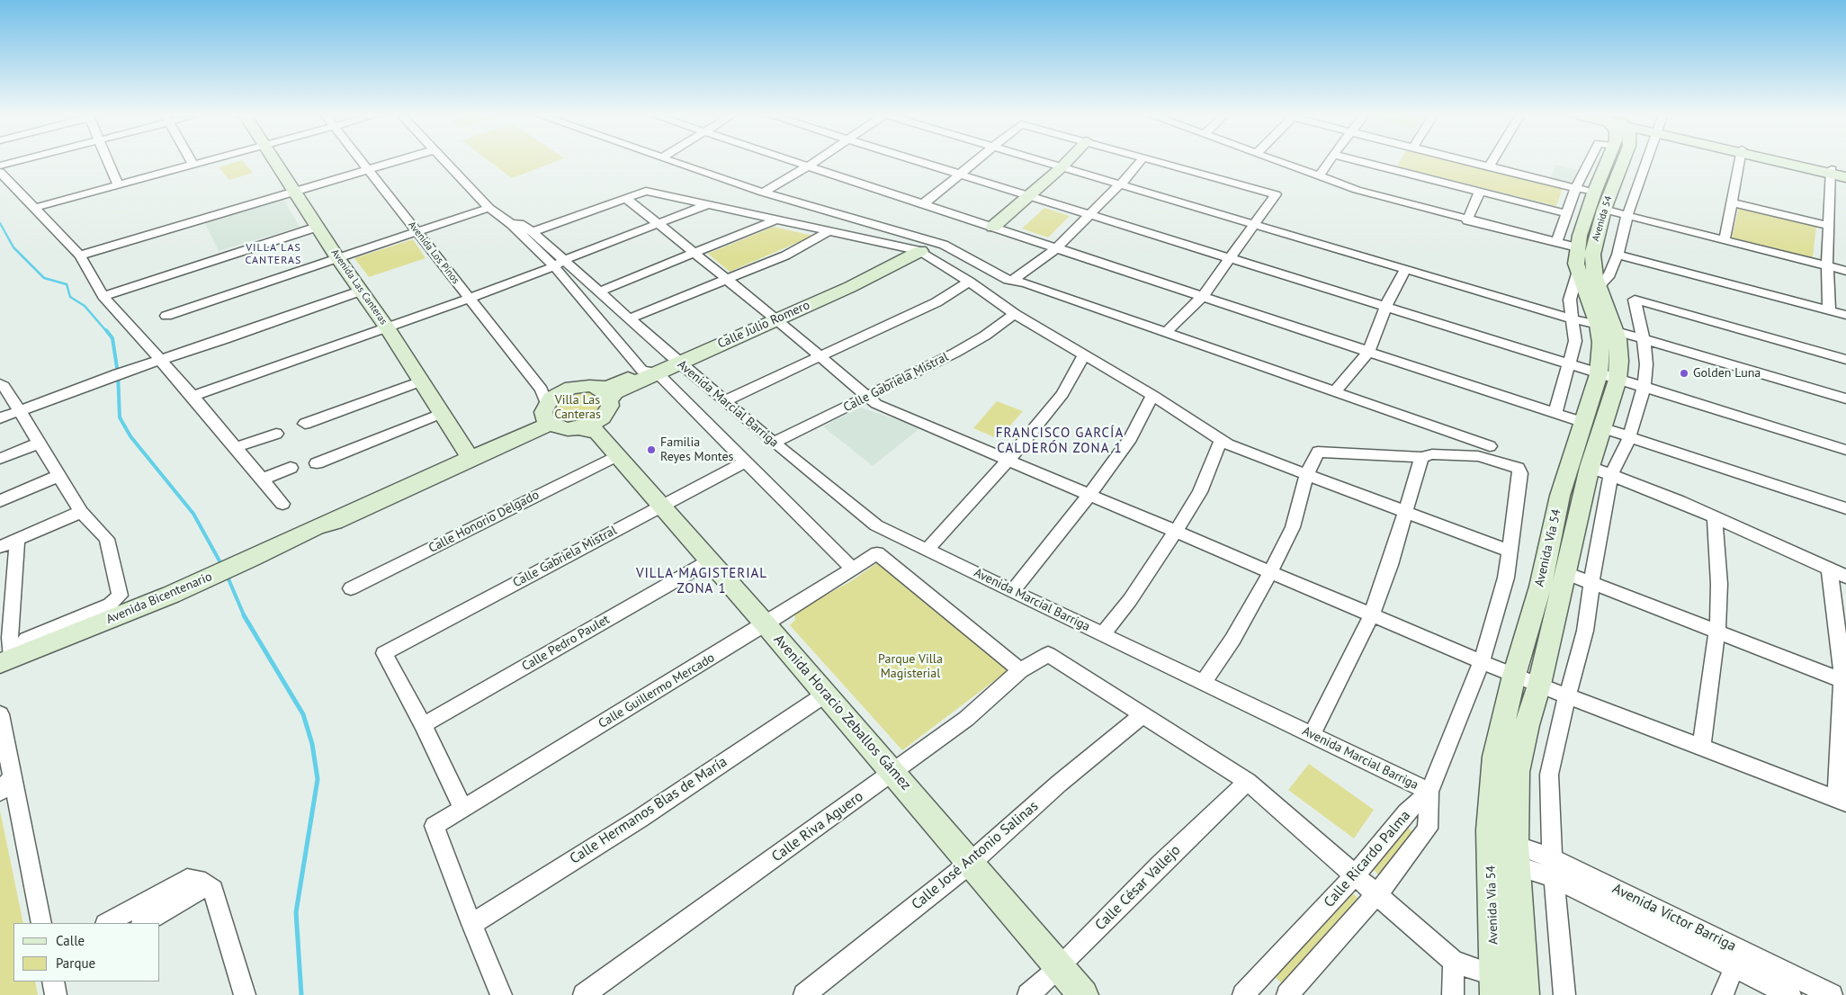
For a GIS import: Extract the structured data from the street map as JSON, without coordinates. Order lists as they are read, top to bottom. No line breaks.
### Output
{"streets":{"main road":["Avenida 54","Avenida Las Canteras","Calle Julio Romero","Avenida Vía 54","Avenida Bicentenario","Avenida Horacio Zeballos Gámez"],"street":["Avenida Los Pinos","Calle Gabriela Mistral","Avenida Marcial Barriga","Calle Honorio Delgado","Calle Pedro Paulet","Calle Guillermo Mercado","Calle Hermanos Blas de María","Calle Riva Aguero","Calle José Antonio Salinas","Calle Ricardo Palma","Calle César Vallejo","Avenida Víctor Barriga"]},"crossings":[["Avenida 54","Avenida Vía 54"],["Avenida Los Pinos","Calle Julio Romero"],["Avenida Los Pinos","Avenida Bicentenario"],["Avenida Las Canteras","Avenida Bicentenario"],["Calle Julio Romero","Avenida Marcial Barriga"],["Calle Julio Romero","Avenida Bicentenario"],["Calle Julio Romero","Avenida Horacio Zeballos Gámez"],["Calle Gabriela Mistral","Avenida Marcial Barriga"],["Calle Gabriela Mistral","Calle Pedro Paulet"],["Calle Gabriela Mistral","Avenida Horacio Zeballos Gámez"],["Avenida Marcial Barriga","Calle Ricardo Palma"],["Calle Honorio Delgado","Avenida Horacio Zeballos Gámez"],["Calle Pedro Paulet","Avenida Horacio Zeballos Gámez"],["Calle Guillermo Mercado","Avenida Horacio Zeballos Gámez"],["Calle Guillermo Mercado","Calle Hermanos Blas de María"],["Calle Guillermo Mercado","Calle Riva Aguero"],["Avenida Horacio Zeballos Gámez","Calle Hermanos Blas de María"],["Avenida Horacio Zeballos Gámez","Calle Riva Aguero"],["Avenida Horacio Zeballos Gámez","Calle José Antonio Salinas"],["Avenida Horacio Zeballos Gámez","Calle César Vallejo"],["Calle Riva Aguero","Calle José Antonio Salinas"]],"districts":["VILLA LAS CANTERAS","FRANCISCO GARCÍA CALDERÓN ZONA 1","VILLA MAGISTERIAL ZONA 1"],"parks":["Villa Las Canteras","Parque Villa Magisterial"],"places":["Golden Luna","Familia Reyes Montes"],"legend":["Calle","Parque"]}
